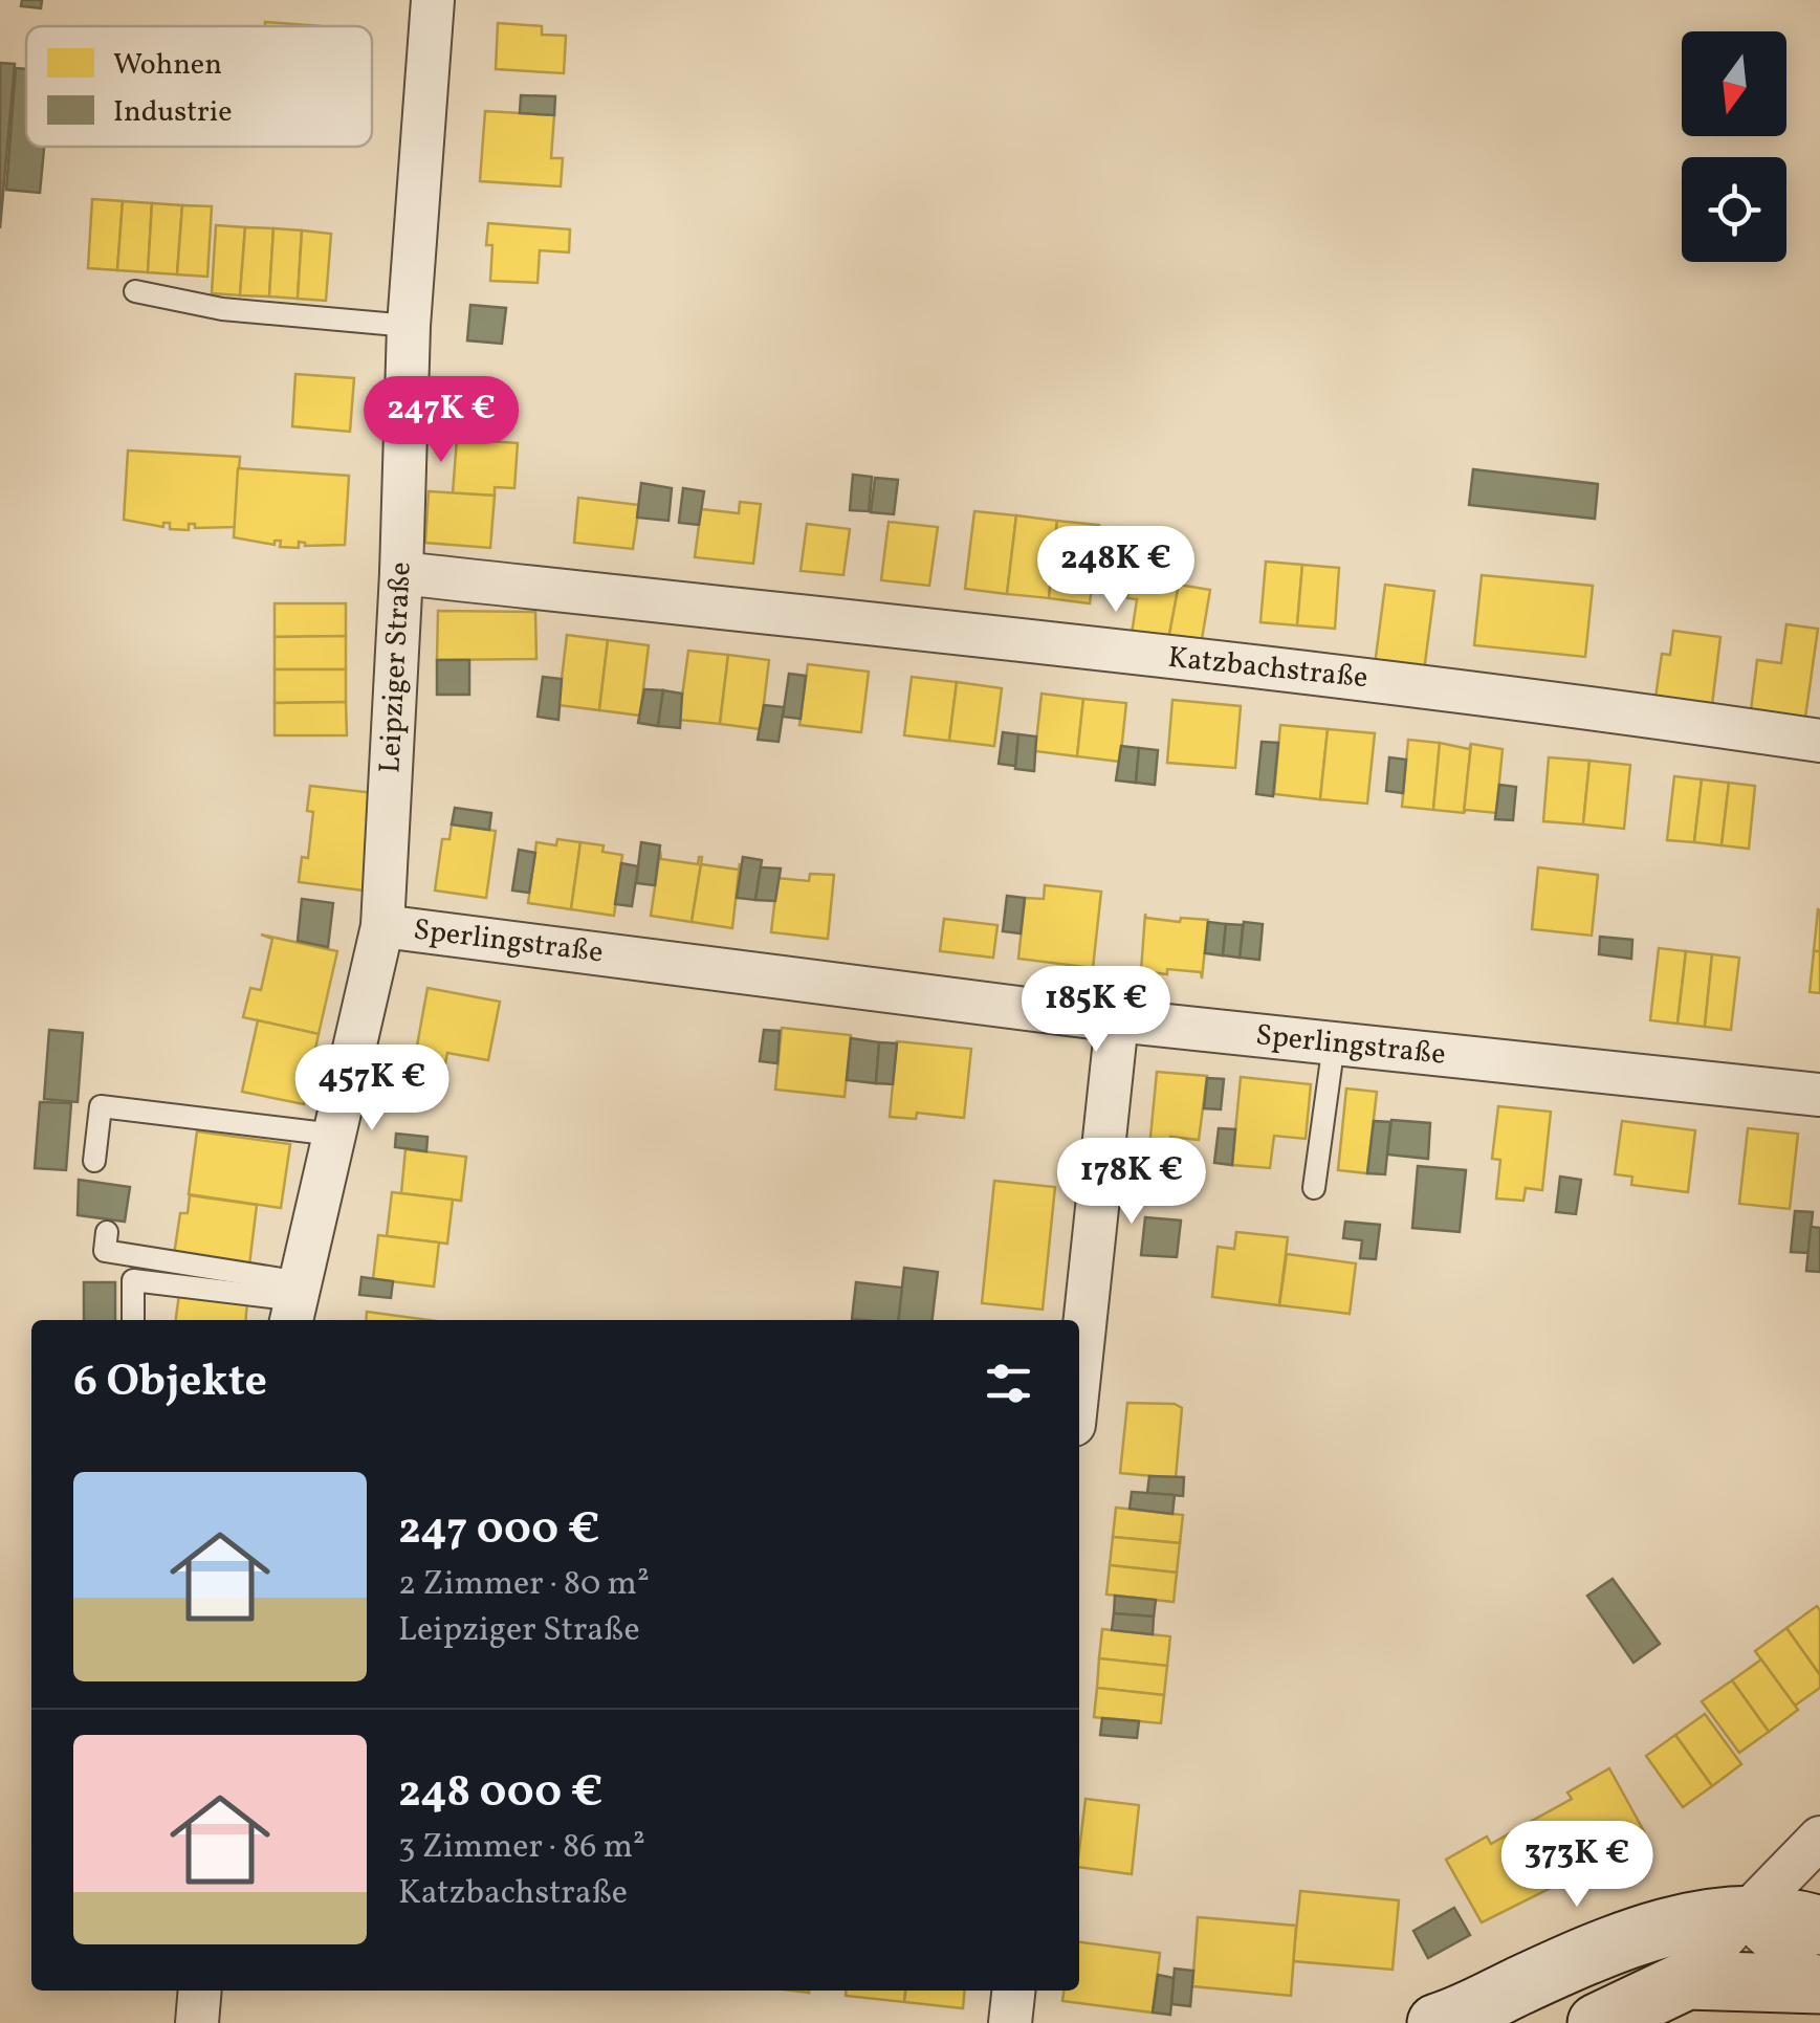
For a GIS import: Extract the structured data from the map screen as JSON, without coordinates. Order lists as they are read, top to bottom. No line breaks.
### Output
{"streets":{"street":["Leipziger Straße","Katzbachstraße","Sperlingstraße"]},"crossings":[["Leipziger Straße","Katzbachstraße"],["Leipziger Straße","Sperlingstraße"]],"legend":["Wohnen","Industrie"],"north":"bottom","page":{"price":["247K €","248K €","185K €","457K €","178K €","373K €"],"heading":"6 Objekte","list":[{"name":"247 000 €","note":"2 Zimmer · 80 m² · Leipziger Straße"},{"name":"248 000 €","note":"3 Zimmer · 86 m² · Katzbachstraße"}]}}
